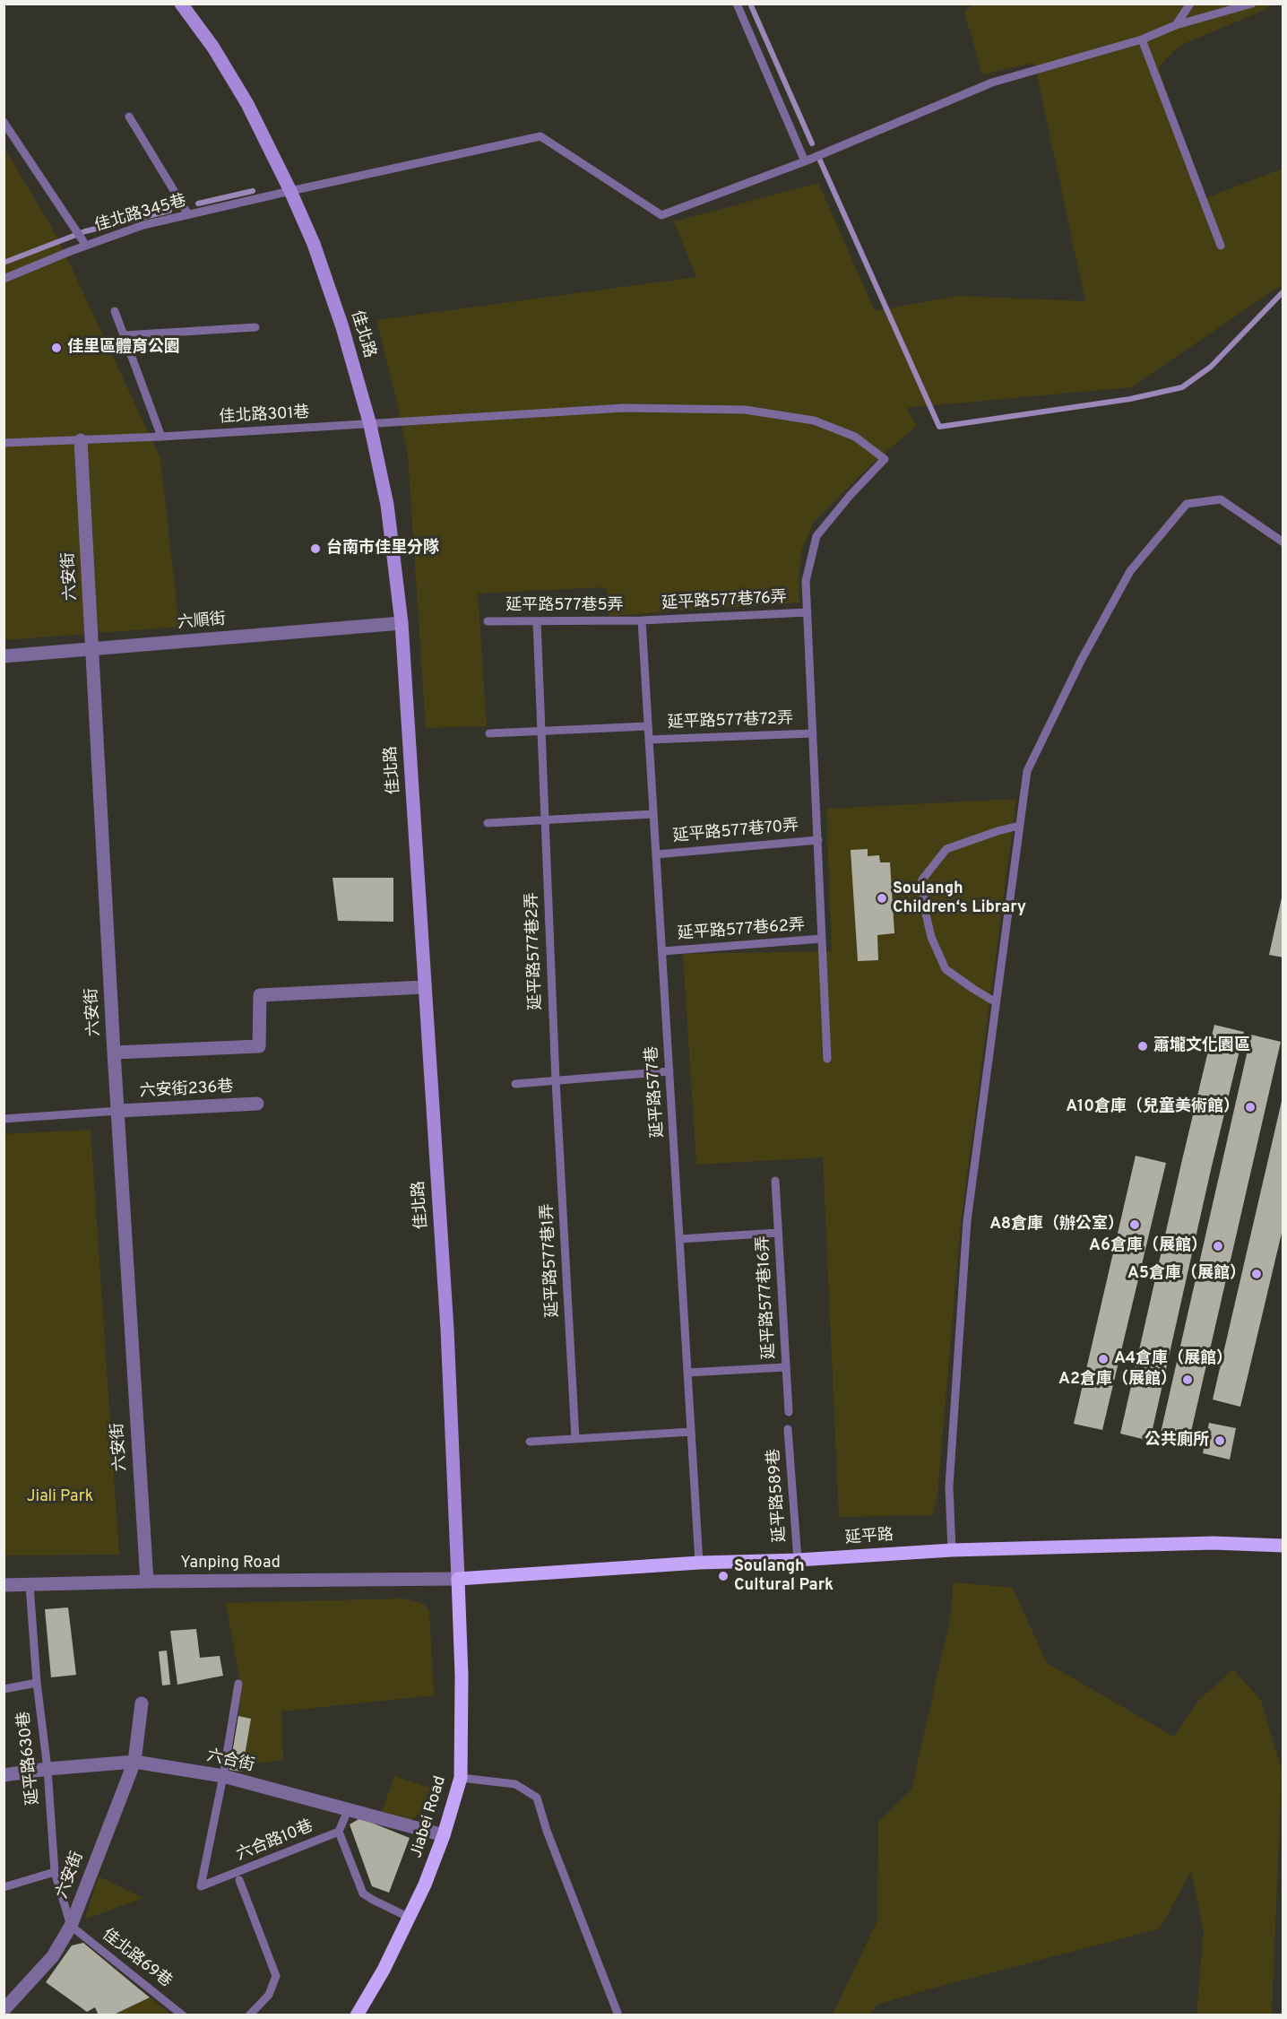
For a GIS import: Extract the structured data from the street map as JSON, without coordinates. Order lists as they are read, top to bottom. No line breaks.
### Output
{"streets":{"main road":["延平路","Jiabei Road"],"street":["佳北路","六安街","六順街","六安街236巷","Yanping Road","六合街"],"lane":["佳北路345巷","佳北路301巷","延平路577巷76弄","延平路577巷5弄","延平路577巷72弄","延平路577巷70弄","延平路577巷62弄","延平路577巷2弄","延平路577巷","延平路577巷1弄","延平路577巷16弄","延平路589巷","延平路630巷","六合路10巷","佳北路69巷"]},"crossings":[["佳北路345巷","佳北路"],["佳北路","佳北路301巷"],["佳北路","六順街"],["佳北路","延平路"],["佳北路","Yanping Road"],["佳北路","Jiabei Road"],["佳北路301巷","六安街"],["佳北路301巷","延平路577巷76弄"],["六安街","六順街"],["六安街","六安街236巷"],["六安街","Yanping Road"],["六安街","延平路630巷"],["六安街","六合街"],["六安街","佳北路69巷"],["延平路577巷76弄","延平路577巷5弄"],["延平路577巷76弄","延平路577巷"],["延平路577巷5弄","延平路577巷2弄"],["延平路577巷5弄","延平路577巷"],["延平路577巷72弄","延平路577巷"],["延平路577巷70弄","延平路577巷"],["延平路577巷62弄","延平路577巷"],["延平路577巷2弄","延平路577巷1弄"],["延平路577巷","延平路"],["延平路589巷","延平路"],["延平路","Yanping Road"],["延平路","Jiabei Road"],["Yanping Road","延平路630巷"],["Yanping Road","Jiabei Road"],["延平路630巷","六合街"],["延平路630巷","佳北路69巷"],["六合街","Jiabei Road"],["六合街","六合路10巷"]],"parks":["Jiali Park"],"places":["佳里區體育公園","台南市佳里分隊","Soulangh Children‘s Library","蕭壠文化園區","A10倉庫（兒童美術館）","A8倉庫（辦公室）","A6倉庫（展館）","A5倉庫（展館）","A4倉庫（展館）","A2倉庫（展館）","公共廁所","Soulangh Cultural Park"]}
